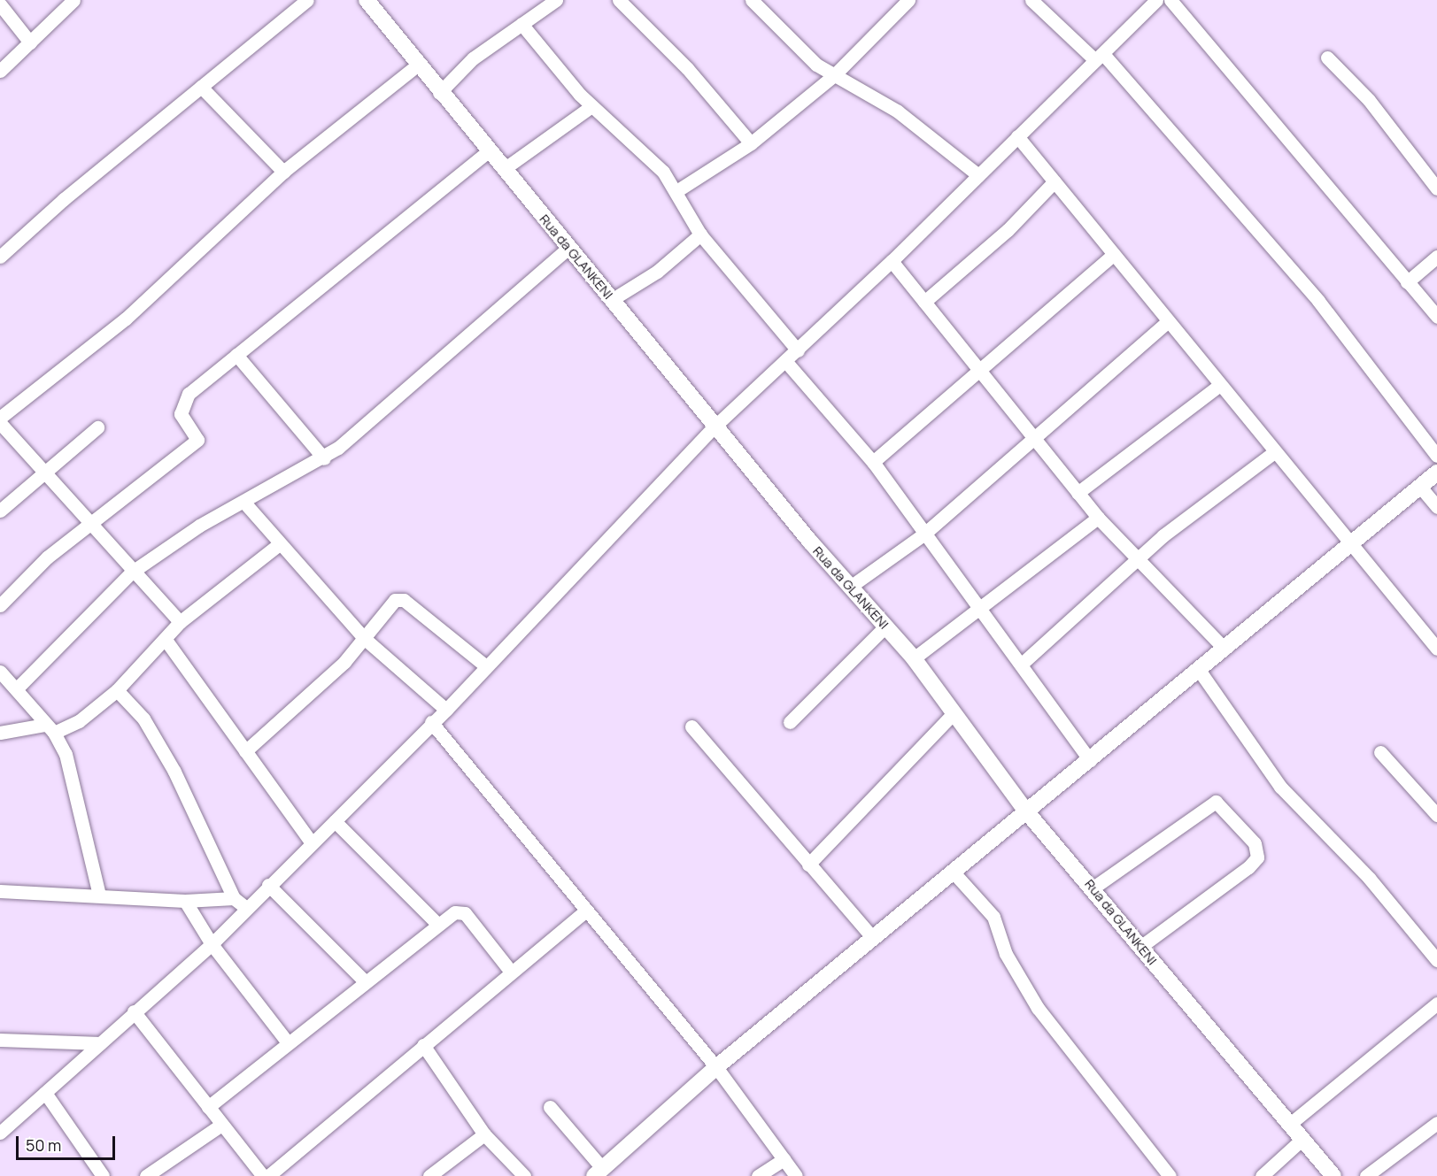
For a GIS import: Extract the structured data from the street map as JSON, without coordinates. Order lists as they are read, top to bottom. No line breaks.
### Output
{"streets":{"street":["Rua da GLANKENI"]},"scale_bar":"50 m"}
